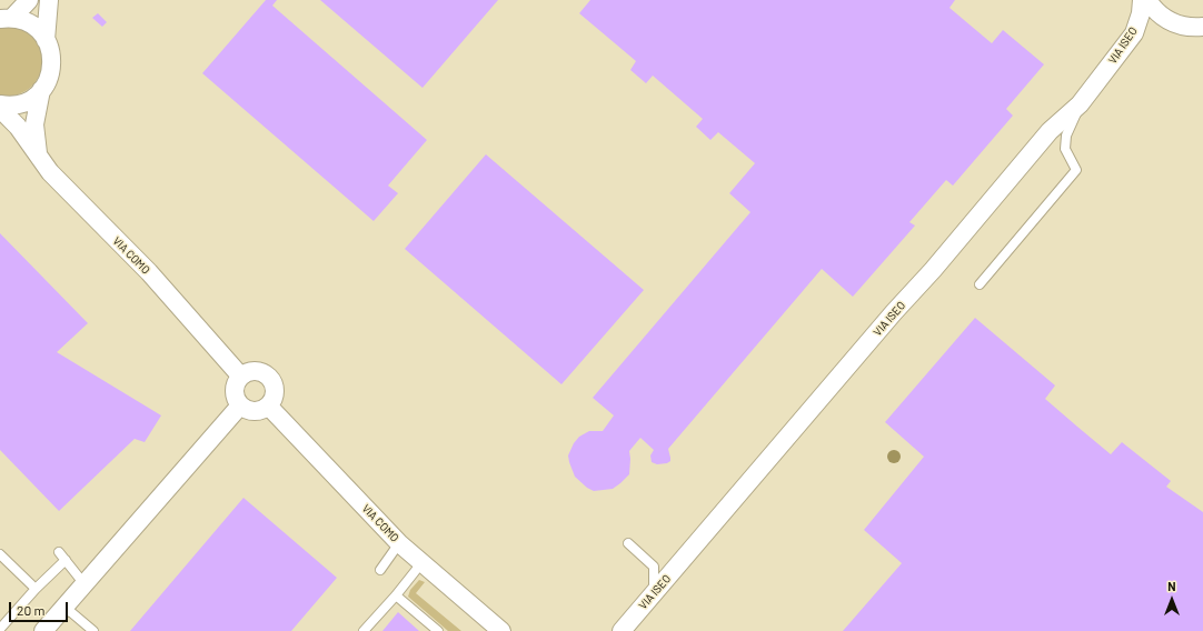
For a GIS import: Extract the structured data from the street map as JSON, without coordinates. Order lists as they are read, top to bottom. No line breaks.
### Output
{"streets":{"street":["VIA ISEO","VIA COMO"]},"scale_bar":"20 m","north":"top"}
